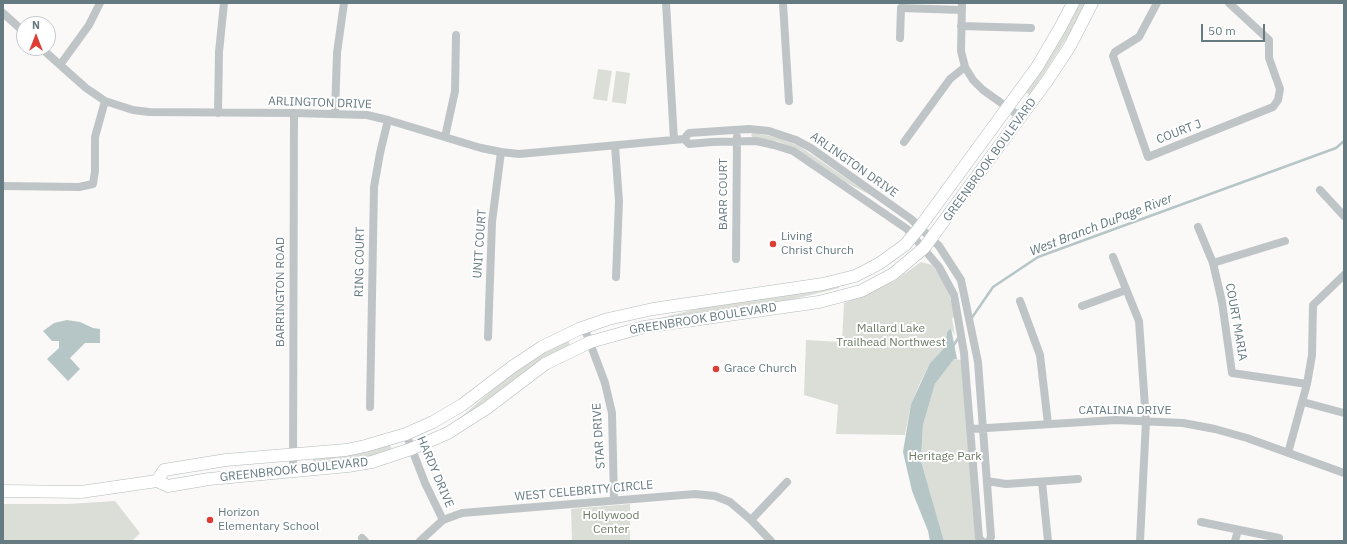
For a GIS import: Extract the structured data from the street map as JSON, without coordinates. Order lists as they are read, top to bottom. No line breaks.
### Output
{"streets":{"main road":["GREENBROOK BOULEVARD"],"street":["ARLINGTON DRIVE","COURT J","BARR COURT","UNIT COURT","RING COURT","BARRINGTON ROAD","COURT MARIA","CATALINA DRIVE","STAR DRIVE","HARDY DRIVE","WEST CELEBRITY CIRCLE"]},"crossings":[["ARLINGTON DRIVE","GREENBROOK BOULEVARD"],["ARLINGTON DRIVE","BARR COURT"],["ARLINGTON DRIVE","UNIT COURT"],["ARLINGTON DRIVE","RING COURT"],["ARLINGTON DRIVE","BARRINGTON ROAD"],["GREENBROOK BOULEVARD","BARRINGTON ROAD"],["GREENBROOK BOULEVARD","STAR DRIVE"],["GREENBROOK BOULEVARD","HARDY DRIVE"],["STAR DRIVE","WEST CELEBRITY CIRCLE"],["HARDY DRIVE","WEST CELEBRITY CIRCLE"]],"water":["West Branch DuPage River"],"parks":["Mallard Lake Trailhead Northwest","Heritage Park","Hollywood Center"],"places":["Living Christ Church","Grace Church","Horizon Elementary School"],"scale_bar":"50 m","north":"top"}
